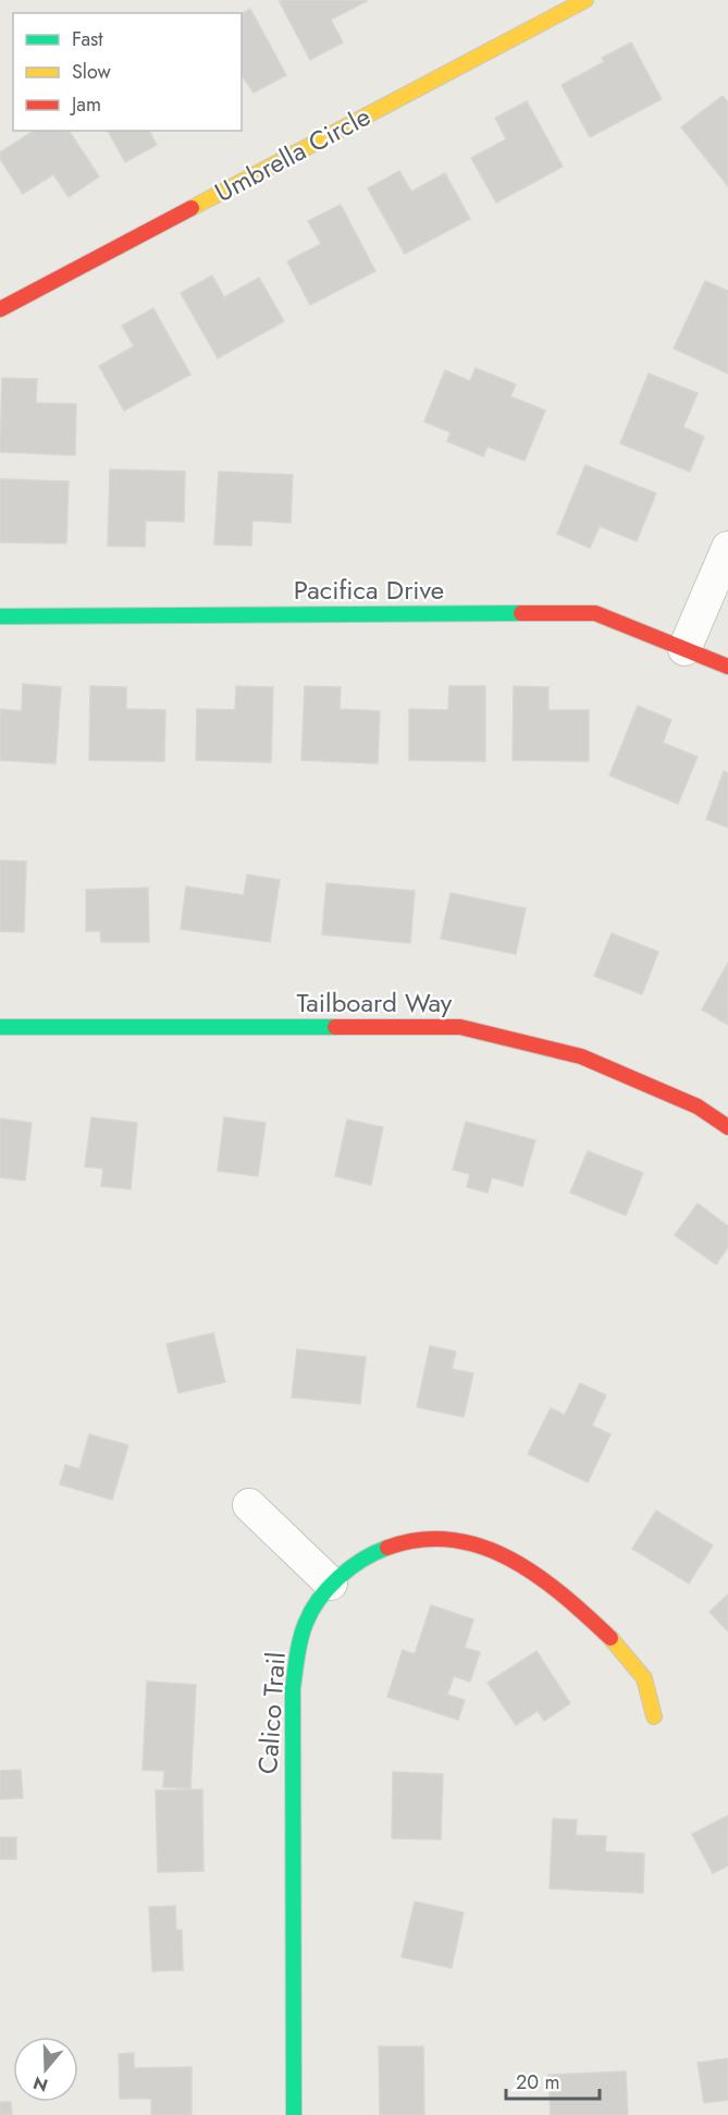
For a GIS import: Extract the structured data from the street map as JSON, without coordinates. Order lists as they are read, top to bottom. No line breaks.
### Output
{"streets":{"street":["Umbrella Circle","Pacifica Drive","Tailboard Way","Calico Trail"]},"legend":["Fast","Slow","Jam"],"scale_bar":"20 m","north":"bottom"}
